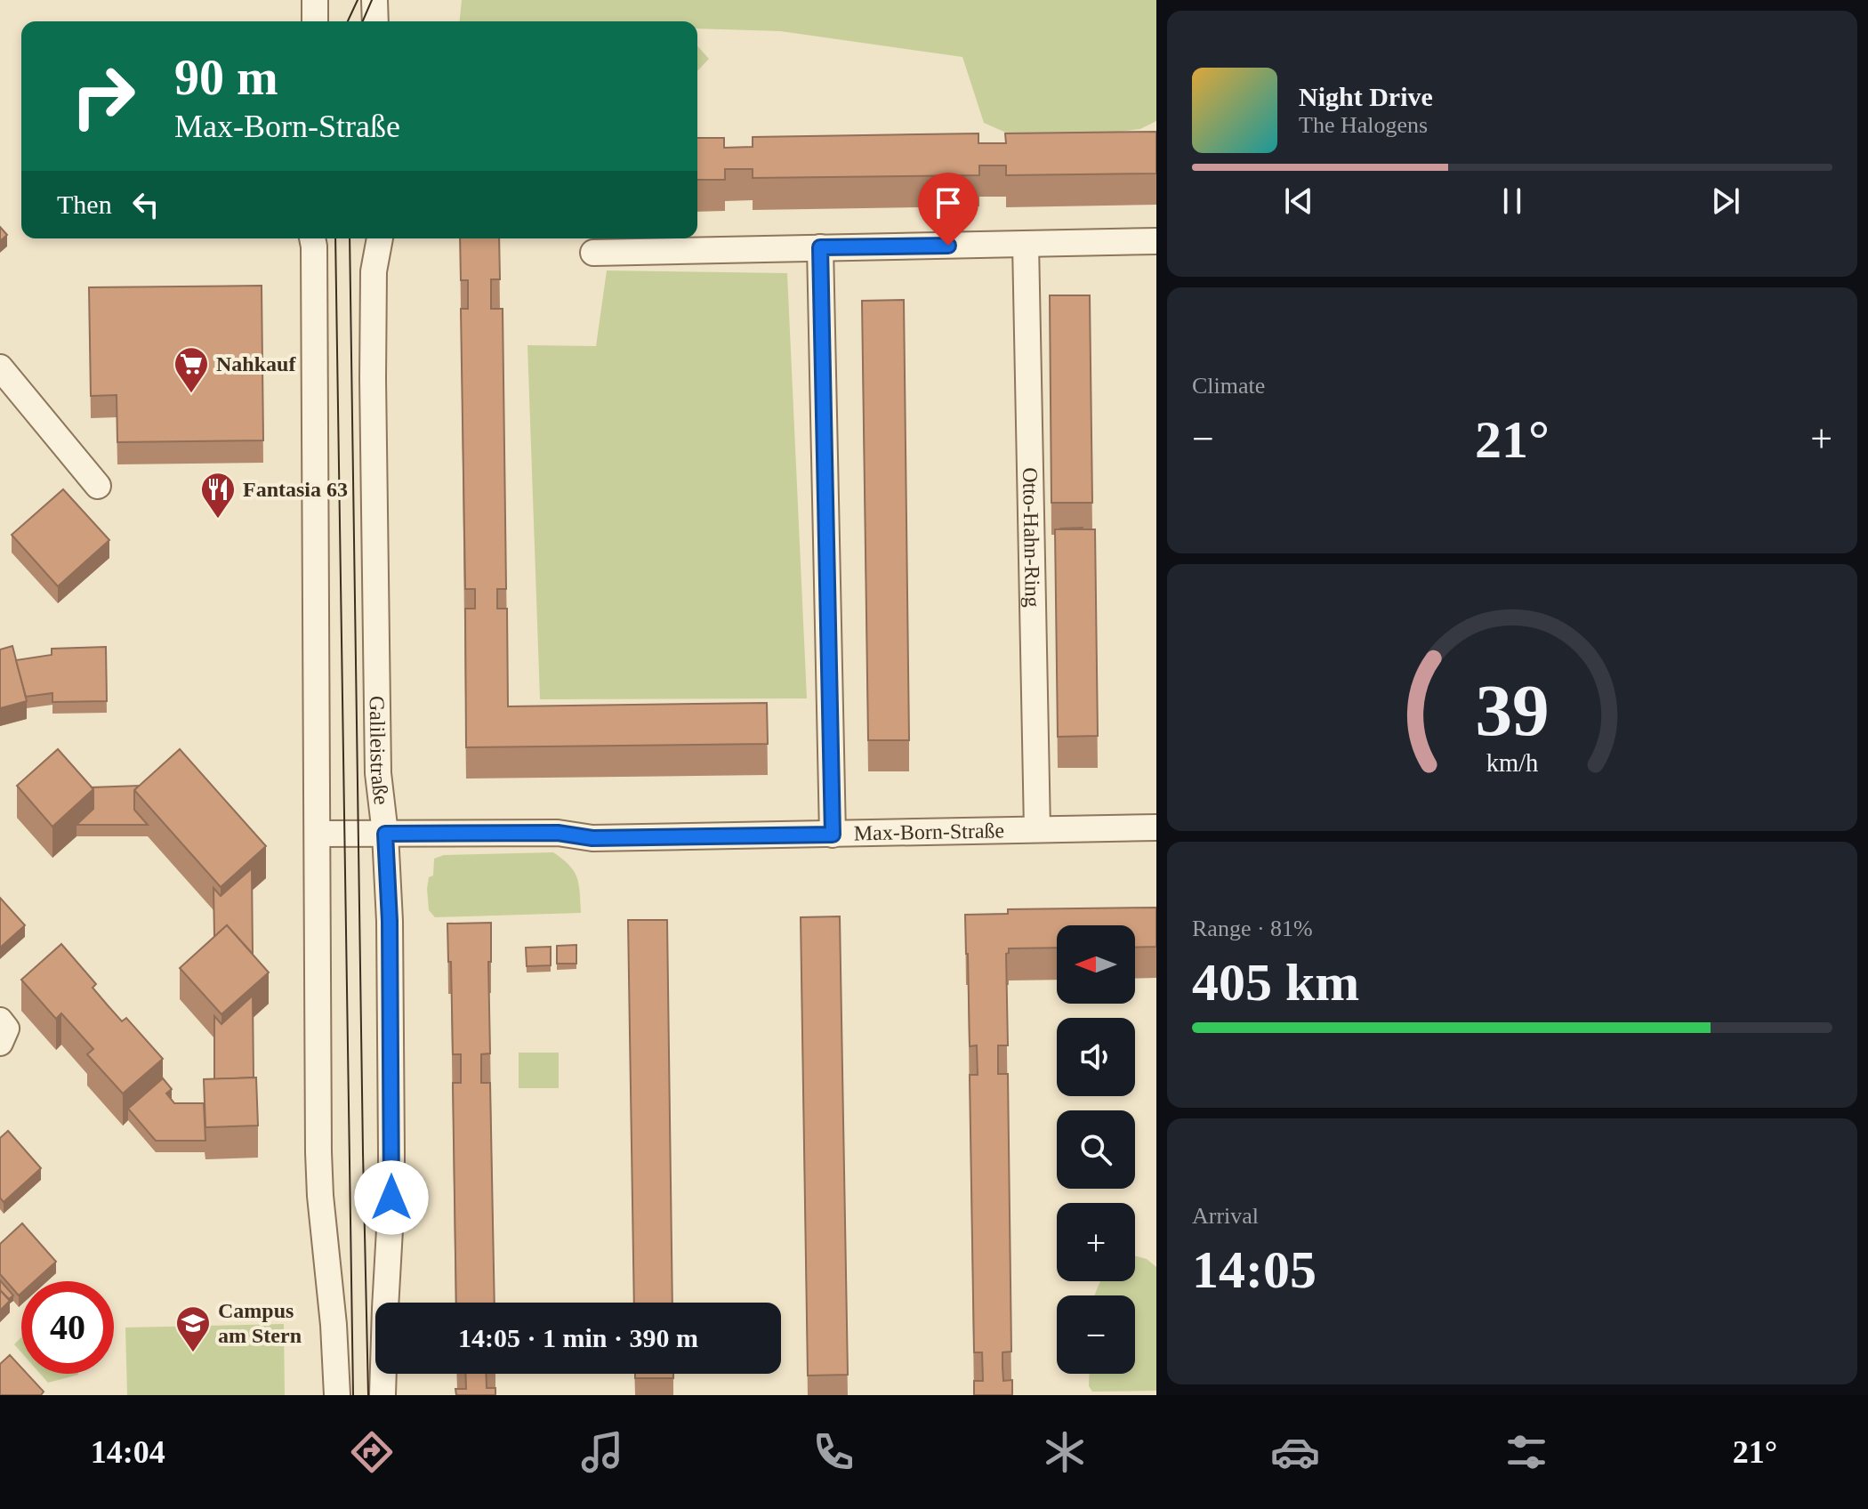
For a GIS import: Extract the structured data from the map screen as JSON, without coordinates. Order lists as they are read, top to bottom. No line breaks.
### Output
{"streets":{"street":["Otto-Hahn-Ring","Galileistraße","Max-Born-Straße"]},"crossings":[["Otto-Hahn-Ring","Max-Born-Straße"],["Galileistraße","Max-Born-Straße"]],"places":{"supermarket":["Nahkauf"],"restaurant":["Fantasia 63"],"school or university":["Campus am Stern"]},"north":"left","page":{"turn":["90 m","Max-Born-Straße"],"song":["Night Drive","The Halogens"],"then":"Then","tile":["Climate",["Range · 81%","405 km"],["Arrival","14:05"]],"heat":["−","21°","+"],"map_buttons":["+","−"],"limit":"40","trip":"14:05 · 1 min · 390 m","tabs":["14:04","21°"],"gauge":["39","km/h"]}}
